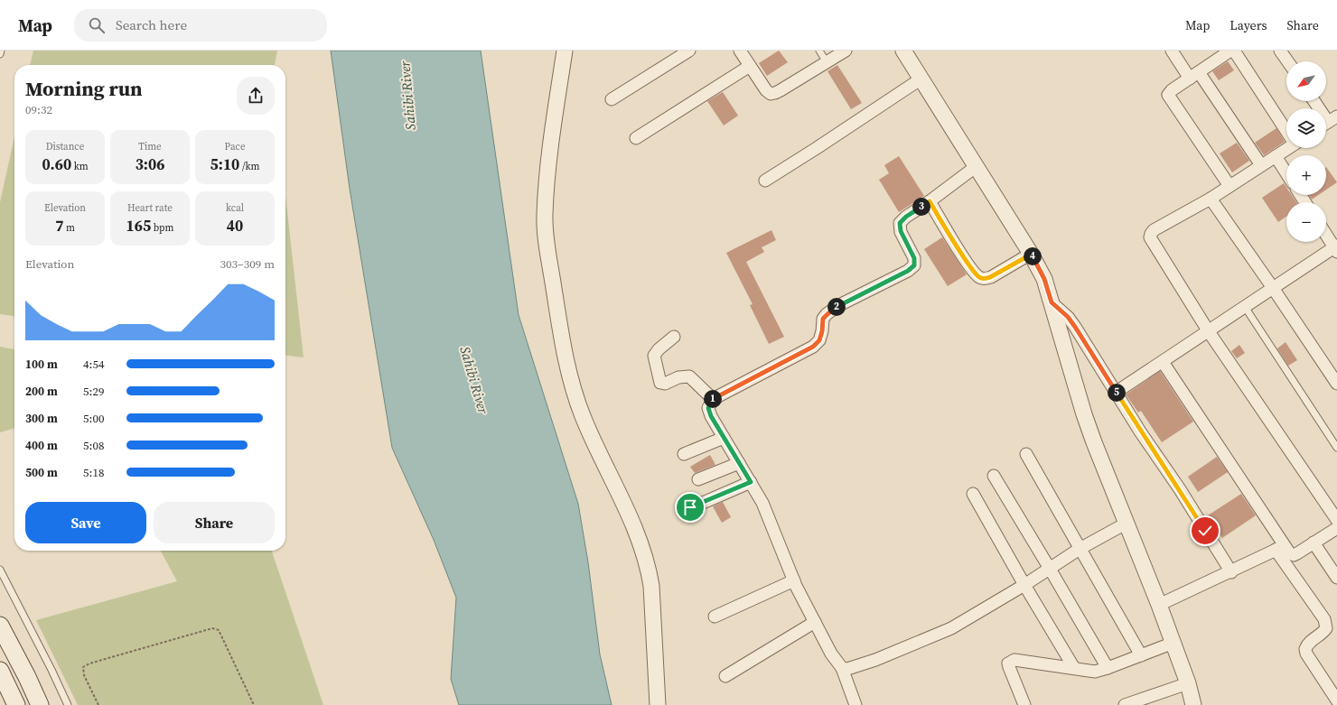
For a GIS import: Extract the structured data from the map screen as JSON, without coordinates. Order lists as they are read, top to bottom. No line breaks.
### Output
{"water":["Sahibi River"],"north":"bottom left","page":{"header":"Map","search":"Search here","nav":["Map","Layers","Share"],"map_buttons":["+","−"],"heading":["Morning run","09:32"],"stats":[["Distance","0.60 km"],["Time","3:06"],["Pace","5:10 /km"],["Elevation","7 m"],["Heart rate","165 bpm"],["kcal","40"]],"pins":["3","4","2","5","1"],"chart":["Elevation","303–309 m"],"list":[{"name":"100 m","note":"4:54"},{"name":"200 m","note":"5:29"},{"name":"300 m","note":"5:00"},{"name":"400 m","note":"5:08"},{"name":"500 m","note":"5:18"}],"buttons":["Save","Share"]}}
